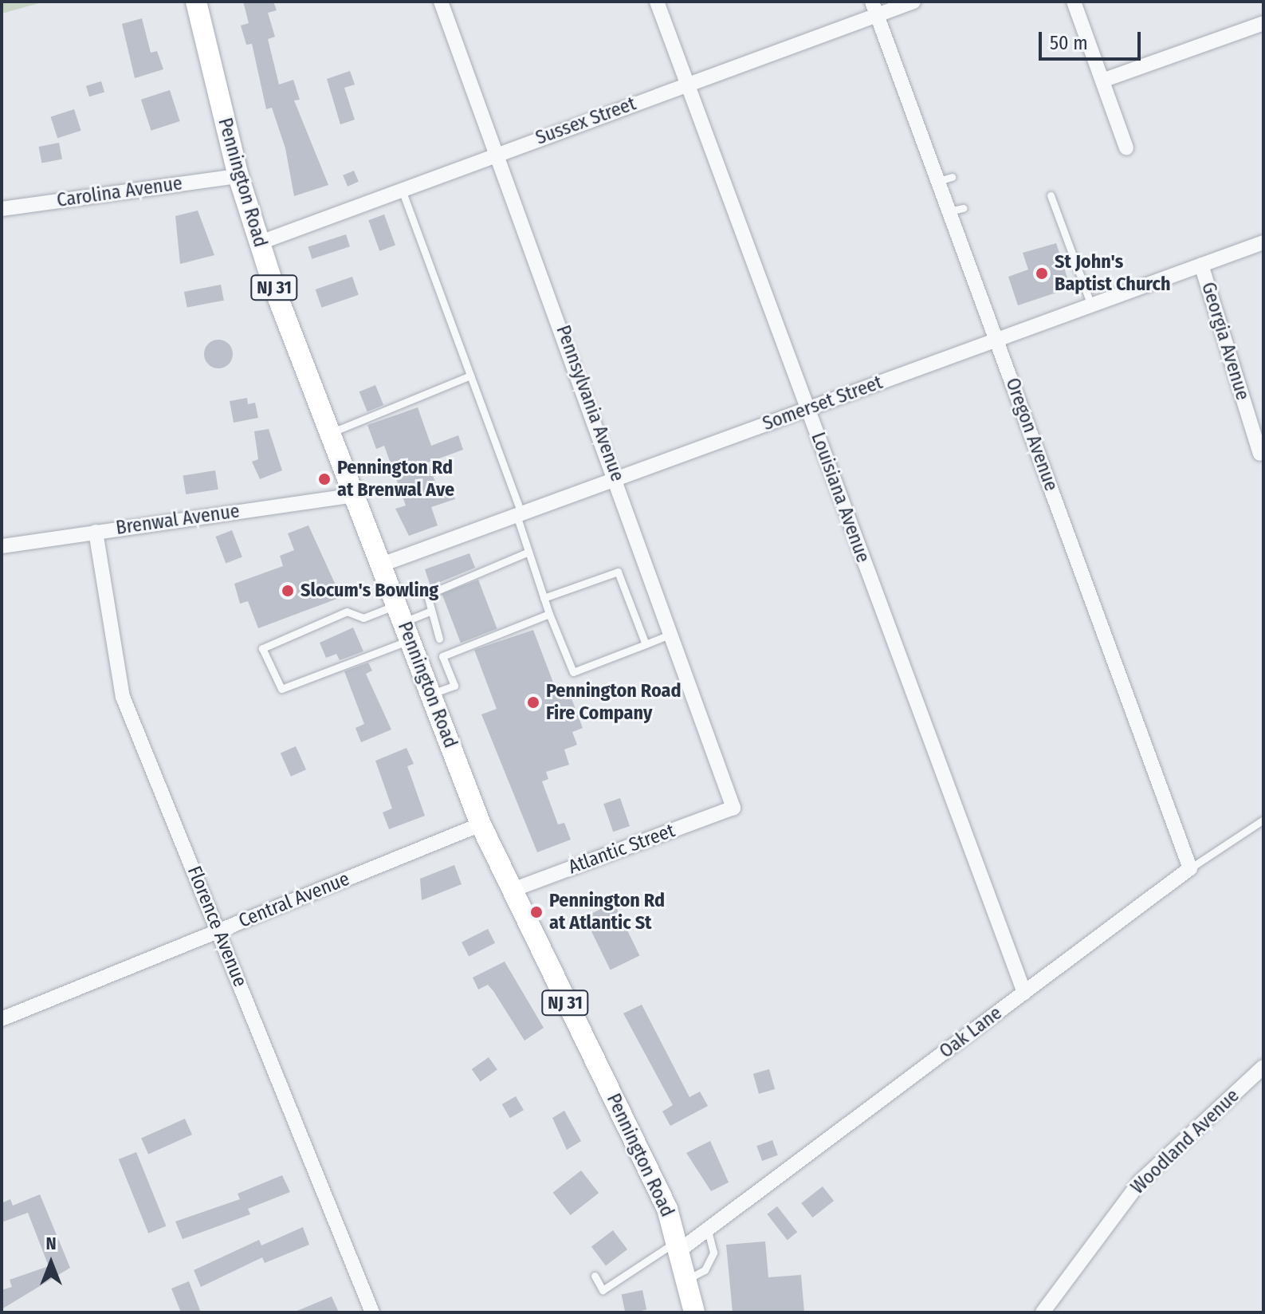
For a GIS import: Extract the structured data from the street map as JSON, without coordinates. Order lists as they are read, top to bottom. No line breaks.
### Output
{"streets":{"main road":["Pennington Road","NJ 31"],"street":["Sussex Street","Carolina Avenue","Georgia Avenue","Pennsylvania Avenue","Somerset Street","Oregon Avenue","Louisiana Avenue","Brenwal Avenue","Atlantic Street","Central Avenue","Florence Avenue","Oak Lane","Woodland Avenue"]},"crossings":[["Sussex Street","Pennington Road"],["Sussex Street","Pennsylvania Avenue"],["Sussex Street","Oregon Avenue"],["Sussex Street","Louisiana Avenue"],["Pennington Road","Carolina Avenue"],["Pennington Road","Somerset Street"],["Pennington Road","Brenwal Avenue"],["Pennington Road","Atlantic Street"],["Pennington Road","Central Avenue"],["Pennington Road","Oak Lane"],["Georgia Avenue","Somerset Street"],["Pennsylvania Avenue","Somerset Street"],["Pennsylvania Avenue","Atlantic Street"],["Somerset Street","Oregon Avenue"],["Somerset Street","Louisiana Avenue"],["Oregon Avenue","Oak Lane"],["Louisiana Avenue","Oak Lane"],["Brenwal Avenue","Florence Avenue"],["Central Avenue","Florence Avenue"]],"places":["St John's Baptist Church","Pennington Rd at Brenwal Ave","Slocum's Bowling","Pennington Road Fire Company","Pennington Rd at Atlantic St"],"scale_bar":"50 m","north":"top"}
